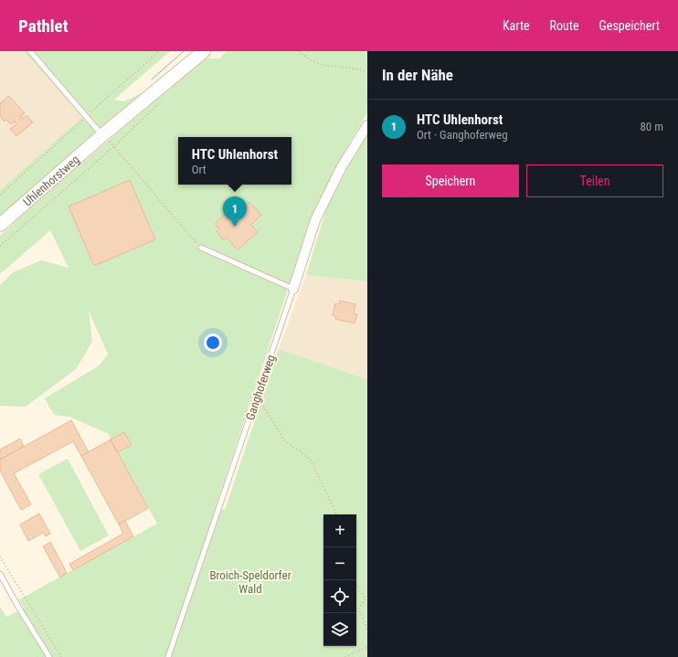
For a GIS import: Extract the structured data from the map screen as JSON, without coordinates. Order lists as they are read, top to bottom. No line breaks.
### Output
{"streets":{"main road":["Uhlenhorstweg"],"street":["Ganghoferweg"]},"parks":["Broich-Speldorfer Wald"],"page":{"header":"Pathlet","nav":["Karte","Route","Gespeichert"],"heading":"In der Nähe","list":[{"mark":"1","name":"HTC Uhlenhorst","note":"Ort · Ganghoferweg","value":"80 m"}],"popup":["HTC Uhlenhorst","Ort"],"buttons":["Speichern","Teilen"],"pins":"1","map_buttons":["+","−"]}}
